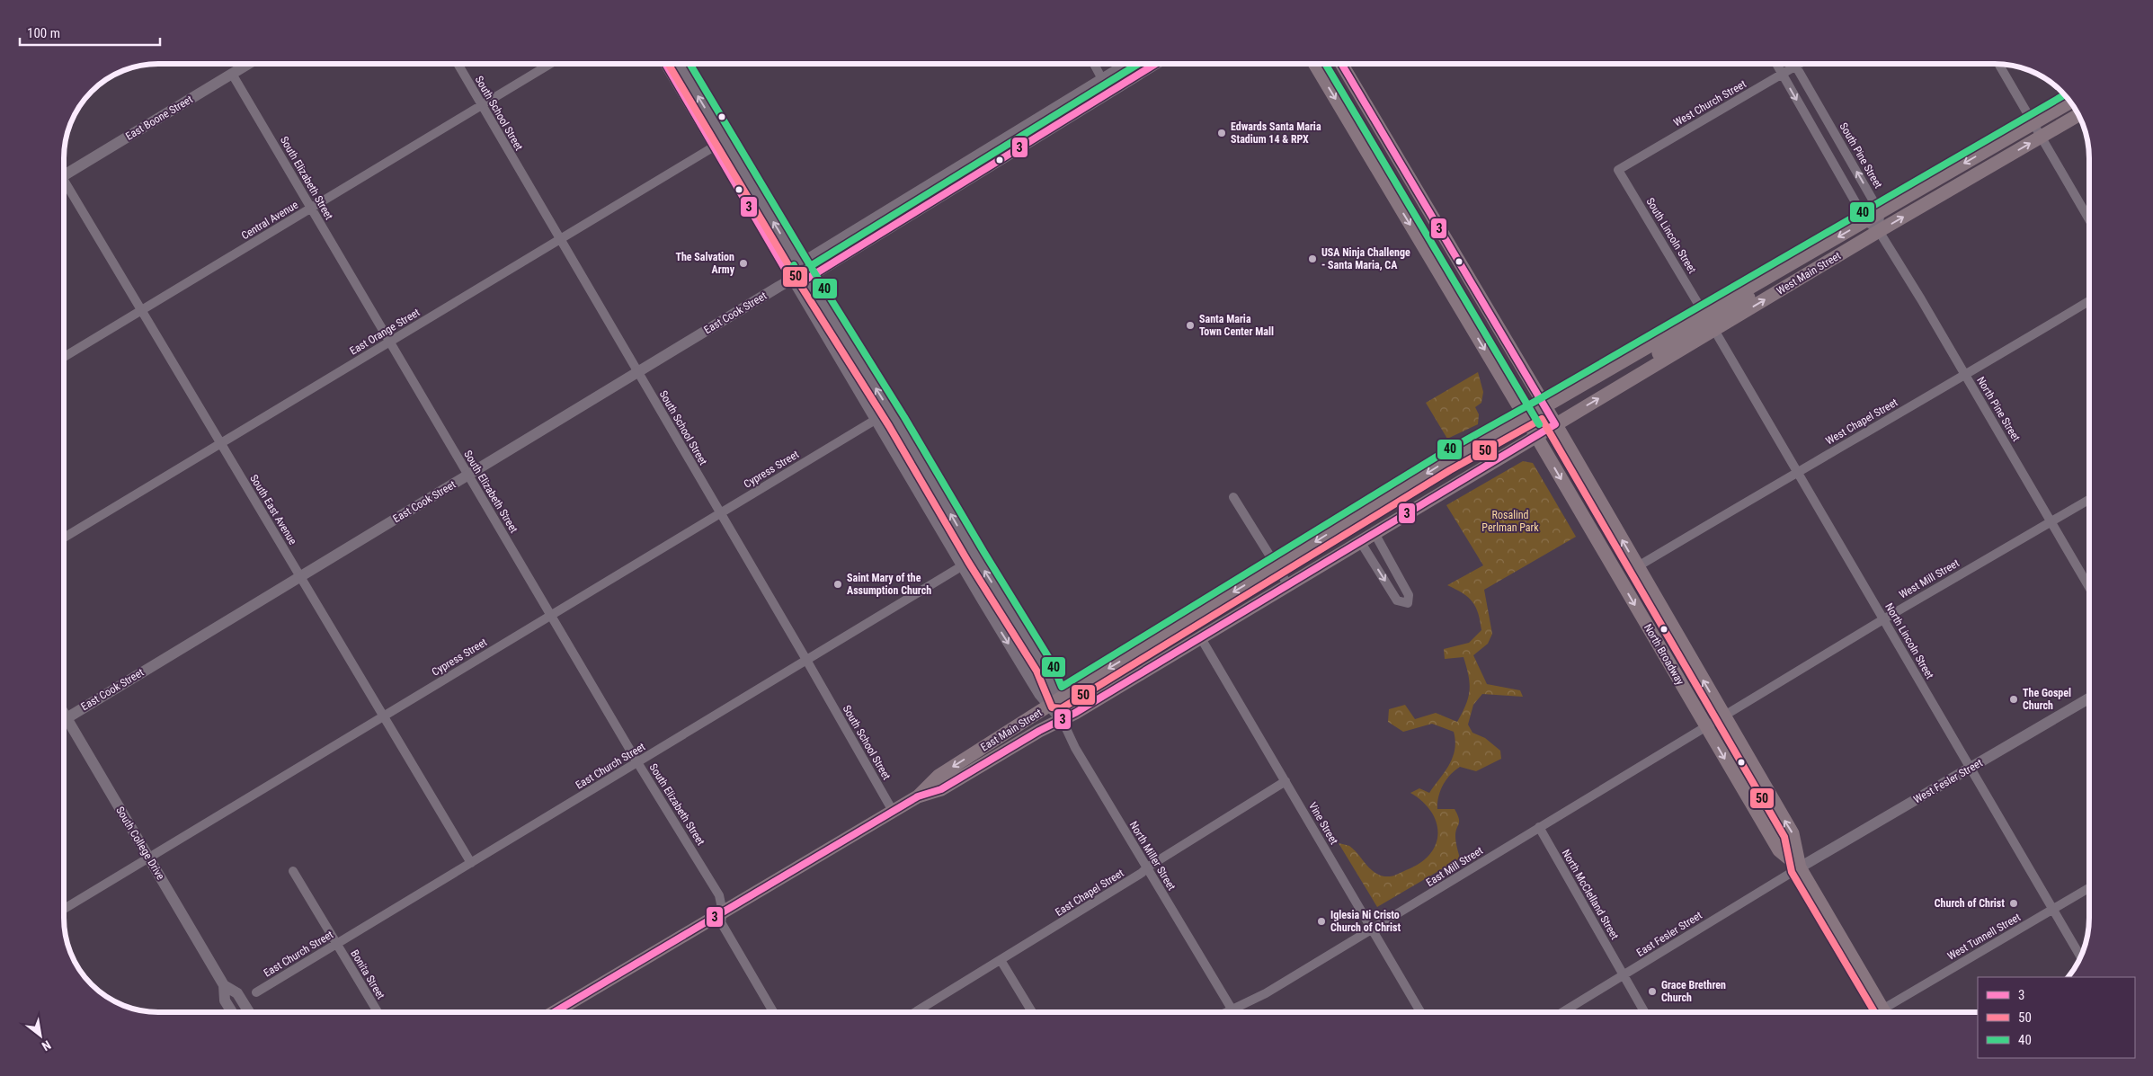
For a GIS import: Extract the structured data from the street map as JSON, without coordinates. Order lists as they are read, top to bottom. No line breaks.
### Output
{"streets":{"main road":["West Main Street","North Broadway","East Main Street"],"street":["West Church Street","South School Street","East Boone Street","South Pine Street","South Elizabeth Street","Central Avenue","South Lincoln Street","East Cook Street","East Orange Street","North Pine Street","West Chapel Street","Cypress Street","South East Avenue","West Mill Street","North Lincoln Street","East Church Street","West Fesler Street","Vine Street","South College Drive","North Miller Street","East Mill Street","East Chapel Street","North McClelland Street","East Fesler Street","West Tunnell Street","Bonita Street"]},"crossings":[["West Church Street","South Pine Street"],["West Church Street","South Lincoln Street"],["South School Street","Central Avenue"],["South School Street","East Cook Street"],["South School Street","East Orange Street"],["South School Street","Cypress Street"],["South School Street","East Main Street"],["South School Street","East Church Street"],["East Boone Street","South Elizabeth Street"],["South Pine Street","West Main Street"],["South Elizabeth Street","Central Avenue"],["South Elizabeth Street","East Cook Street"],["South Elizabeth Street","East Orange Street"],["South Elizabeth Street","Cypress Street"],["South Elizabeth Street","East Main Street"],["South Elizabeth Street","East Church Street"],["Central Avenue","South East Avenue"],["South Lincoln Street","West Main Street"],["West Main Street","North Pine Street"],["West Main Street","North Lincoln Street"],["West Main Street","North Broadway"],["West Main Street","East Main Street"],["East Cook Street","South East Avenue"],["East Orange Street","South East Avenue"],["North Pine Street","West Chapel Street"],["North Pine Street","West Mill Street"],["West Chapel Street","North Lincoln Street"],["West Chapel Street","North Broadway"],["Cypress Street","South East Avenue"],["Cypress Street","South College Drive"],["South East Avenue","East Church Street"],["West Mill Street","North Lincoln Street"],["West Mill Street","North Broadway"],["West Mill Street","East Mill Street"],["North Lincoln Street","West Fesler Street"],["North Lincoln Street","West Tunnell Street"],["North Broadway","East Main Street"],["North Broadway","West Fesler Street"],["North Broadway","East Mill Street"],["North Broadway","East Fesler Street"],["East Main Street","Vine Street"],["East Main Street","North Miller Street"],["East Church Street","Bonita Street"],["West Fesler Street","East Fesler Street"],["Vine Street","East Mill Street"],["Vine Street","East Chapel Street"],["North Miller Street","East Mill Street"],["North Miller Street","East Chapel Street"],["East Mill Street","North McClelland Street"],["North McClelland Street","East Fesler Street"]],"parks":["Rosalind Perlman Park"],"places":["Edwards Santa Maria Stadium 14 & RPX","USA Ninja Challenge - Santa Maria, CA","The Salvation Army","Santa Maria Town Center Mall","Saint Mary of the Assumption Church","The Gospel Church","Church of Christ","Iglesia Ni Cristo Church of Christ","Grace Brethren Church"],"lines":["transit line 3","transit line 50","transit line 40"],"legend":["3","50","40"],"scale_bar":"100 m","north":"bottom right"}
